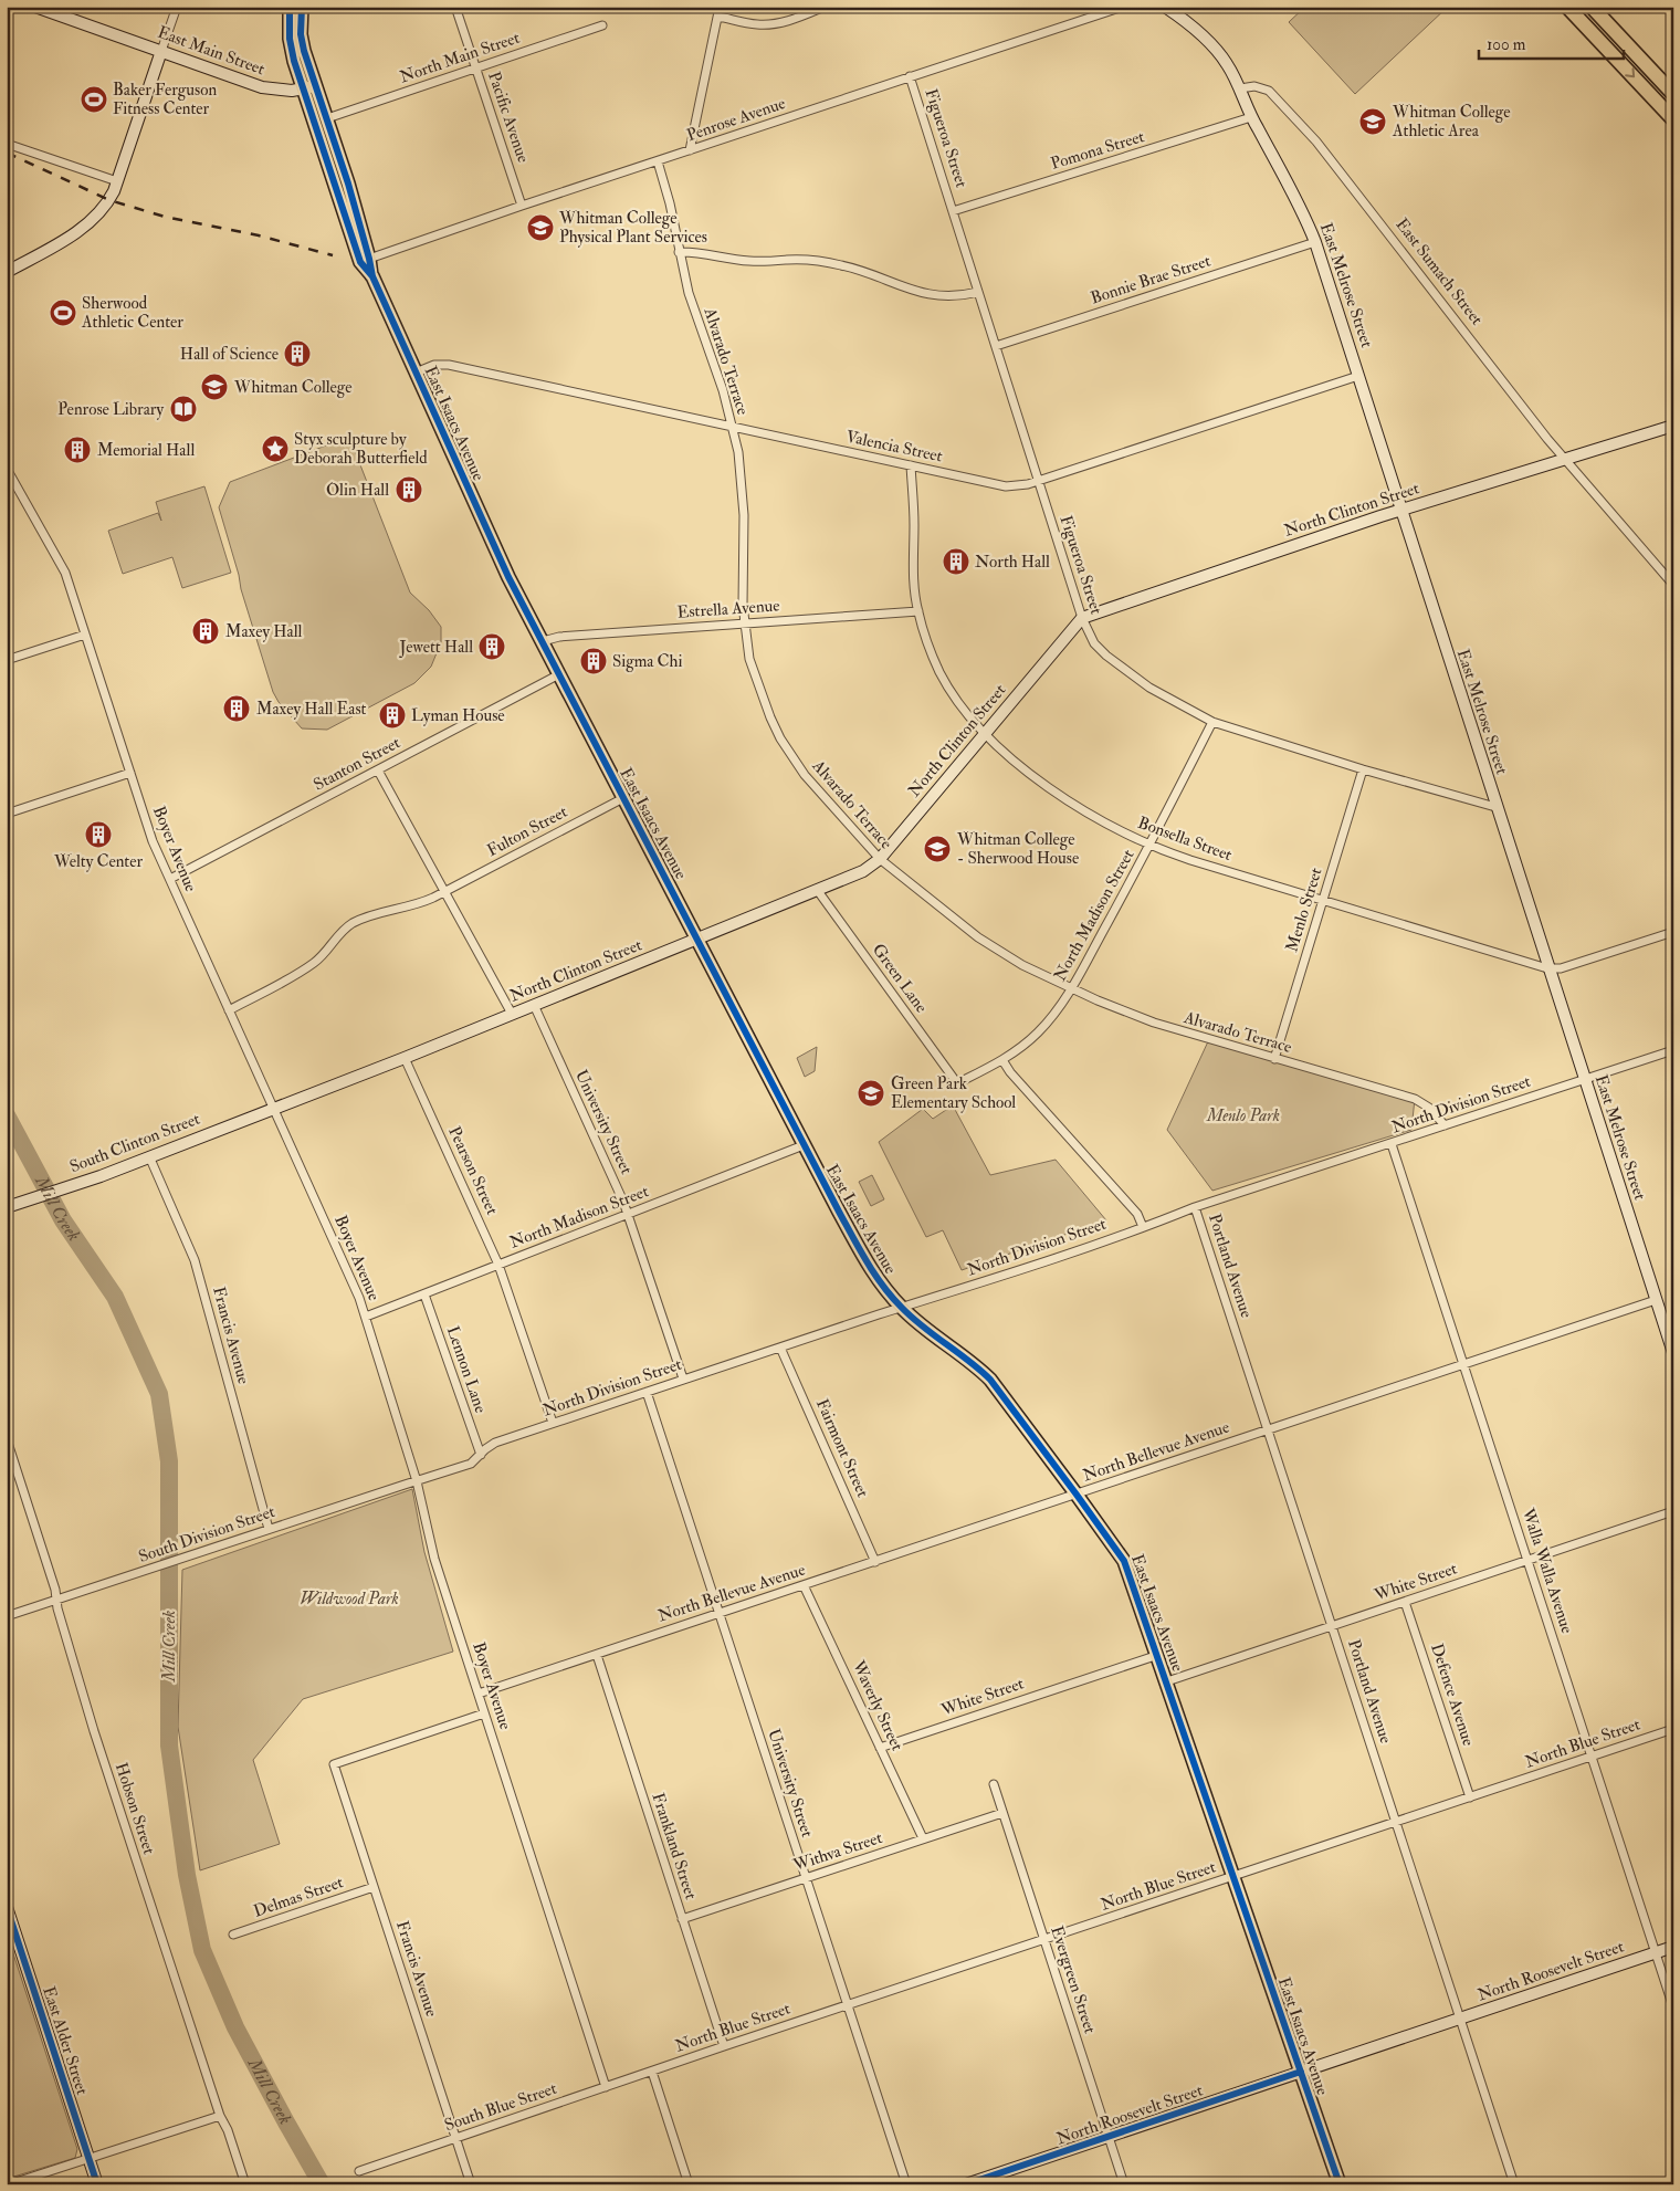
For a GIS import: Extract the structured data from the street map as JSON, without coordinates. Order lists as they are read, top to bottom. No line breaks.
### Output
{"streets":{"main road":["East Main Street","East Melrose Street","East Isaacs Avenue","North Clinton Street","South Clinton Street","North Roosevelt Street","East Alder Street"],"street":["North Main Street","Pacific Avenue","Penrose Avenue","Figueroa Street","Pomona Street","East Sumach Street","Bonnie Brae Street","Alvarado Terrace","Valencia Street","Estrella Avenue","Stanton Street","Fulton Street","Bonsella Street","Boyer Avenue","Menlo Street","North Madison Street","Green Lane","North Division Street","University Street","Pearson Street","Portland Avenue","Francis Avenue","Lennon Lane","Fairmont Street","North Bellevue Avenue","South Division Street","Walla Walla Avenue","White Street","Defence Avenue","Waverly Street","North Blue Street","Hobson Street","Frankland Street","Withva Street","Delmas Street","Evergreen Street","South Blue Street"]},"crossings":[["East Main Street","East Isaacs Avenue"],["North Main Street","Pacific Avenue"],["North Main Street","East Isaacs Avenue"],["Pacific Avenue","Penrose Avenue"],["Penrose Avenue","Figueroa Street"],["Penrose Avenue","Alvarado Terrace"],["Penrose Avenue","East Isaacs Avenue"],["Figueroa Street","Pomona Street"],["Figueroa Street","Bonnie Brae Street"],["Figueroa Street","East Melrose Street"],["Figueroa Street","Valencia Street"],["Figueroa Street","North Clinton Street"],["Figueroa Street","Menlo Street"],["Figueroa Street","North Madison Street"],["Pomona Street","East Melrose Street"],["East Sumach Street","East Melrose Street"],["East Sumach Street","North Clinton Street"],["Bonnie Brae Street","East Melrose Street"],["East Melrose Street","Valencia Street"],["East Melrose Street","North Clinton Street"],["East Melrose Street","Bonsella Street"],["East Melrose Street","North Division Street"],["East Melrose Street","North Bellevue Avenue"],["Alvarado Terrace","Valencia Street"],["Alvarado Terrace","North Clinton Street"],["Alvarado Terrace","Estrella Avenue"],["Alvarado Terrace","Menlo Street"],["Alvarado Terrace","North Madison Street"],["Alvarado Terrace","North Division Street"],["East Isaacs Avenue","Valencia Street"],["East Isaacs Avenue","North Clinton Street"],["East Isaacs Avenue","Estrella Avenue"],["East Isaacs Avenue","Stanton Street"],["East Isaacs Avenue","Fulton Street"],["East Isaacs Avenue","North Madison Street"],["East Isaacs Avenue","North Division Street"],["East Isaacs Avenue","North Bellevue Avenue"],["East Isaacs Avenue","White Street"],["East Isaacs Avenue","North Blue Street"],["East Isaacs Avenue","North Roosevelt Street"],["Valencia Street","Bonsella Street"],["North Clinton Street","Bonsella Street"],["North Clinton Street","Boyer Avenue"],["North Clinton Street","Green Lane"],["North Clinton Street","University Street"],["North Clinton Street","South Clinton Street"],["North Clinton Street","Pearson Street"],["Estrella Avenue","Bonsella Street"],["Stanton Street","Boyer Avenue"],["Fulton Street","Boyer Avenue"],["Bonsella Street","Menlo Street"],["Bonsella Street","North Madison Street"],["Boyer Avenue","North Madison Street"],["Boyer Avenue","North Division Street"],["Boyer Avenue","South Clinton Street"],["Boyer Avenue","Francis Avenue"],["Boyer Avenue","North Bellevue Avenue"],["Boyer Avenue","South Division Street"],["Boyer Avenue","South Blue Street"],["North Madison Street","Green Lane"],["North Madison Street","University Street"],["North Madison Street","Pearson Street"],["North Madison Street","Lennon Lane"],["North Division Street","University Street"],["North Division Street","Pearson Street"],["North Division Street","Portland Avenue"],["North Division Street","Lennon Lane"],["North Division Street","Fairmont Street"],["North Division Street","South Division Street"],["North Division Street","Walla Walla Avenue"],["University Street","North Bellevue Avenue"],["University Street","North Blue Street"],["University Street","Withva Street"],["South Clinton Street","Francis Avenue"],["Portland Avenue","North Bellevue Avenue"],["Portland Avenue","White Street"],["Portland Avenue","North Blue Street"],["Portland Avenue","North Roosevelt Street"],["Francis Avenue","South Division Street"],["Francis Avenue","Delmas Street"],["Francis Avenue","South Blue Street"],["Fairmont Street","North Bellevue Avenue"],["North Bellevue Avenue","Walla Walla Avenue"],["North Bellevue Avenue","Waverly Street"],["North Bellevue Avenue","Frankland Street"],["South Division Street","Hobson Street"],["Walla Walla Avenue","White Street"],["Walla Walla Avenue","North Blue Street"],["Walla Walla Avenue","North Roosevelt Street"],["White Street","Defence Avenue"],["White Street","Waverly Street"],["Defence Avenue","North Blue Street"],["Waverly Street","Withva Street"],["North Blue Street","Frankland Street"],["North Blue Street","Evergreen Street"],["North Blue Street","South Blue Street"],["Frankland Street","Withva Street"],["Withva Street","Evergreen Street"],["North Roosevelt Street","Evergreen Street"]],"water":["Mill Creek"],"parks":["Menlo Park","Wildwood Park"],"places":{"sports":["Baker Ferguson Fitness Center","Sherwood Athletic Center"],"school or university":["Whitman College Athletic Area","Whitman College Physical Plant Services","Whitman College","Whitman College - Sherwood House","Green Park Elementary School"],"building":["Hall of Science","Memorial Hall","Olin Hall","North Hall","Maxey Hall","Jewett Hall","Sigma Chi","Maxey Hall East","Lyman House","Welty Center"],"library":["Penrose Library"],"place":["Styx sculpture by Deborah Butterfield"]},"scale_bar":"100 m"}
